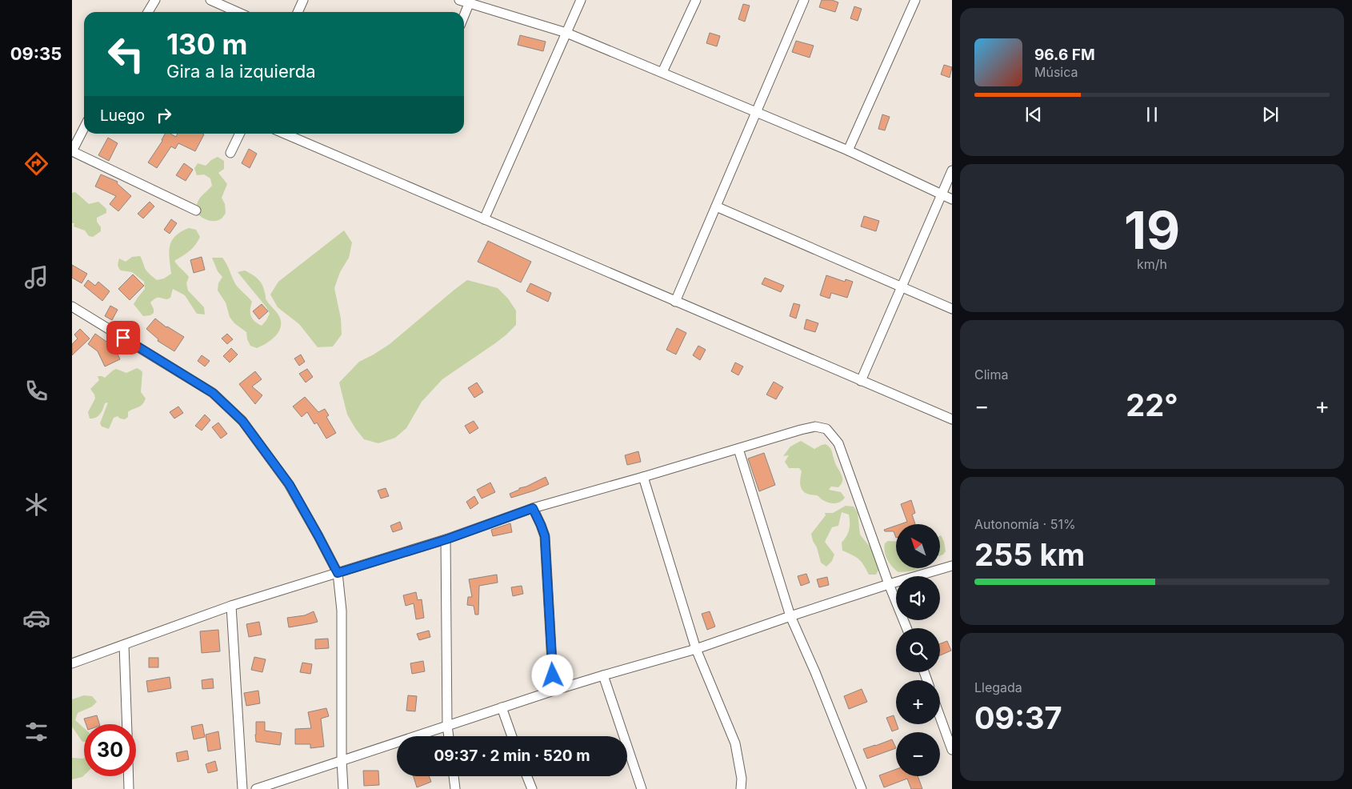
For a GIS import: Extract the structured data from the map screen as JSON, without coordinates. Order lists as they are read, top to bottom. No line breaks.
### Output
{"north":"top left","page":{"tabs":"09:35","turn":["130 m","Gira a la izquierda"],"song":["96.6 FM","Música"],"then":"Luego","tile":[["19","km/h"],"Clima",["Autonomía · 51%","255 km"],["Llegada","09:37"]],"heat":["−","22°","+"],"map_buttons":["+","−"],"limit":"30","trip":"09:37 · 2 min · 520 m"}}
